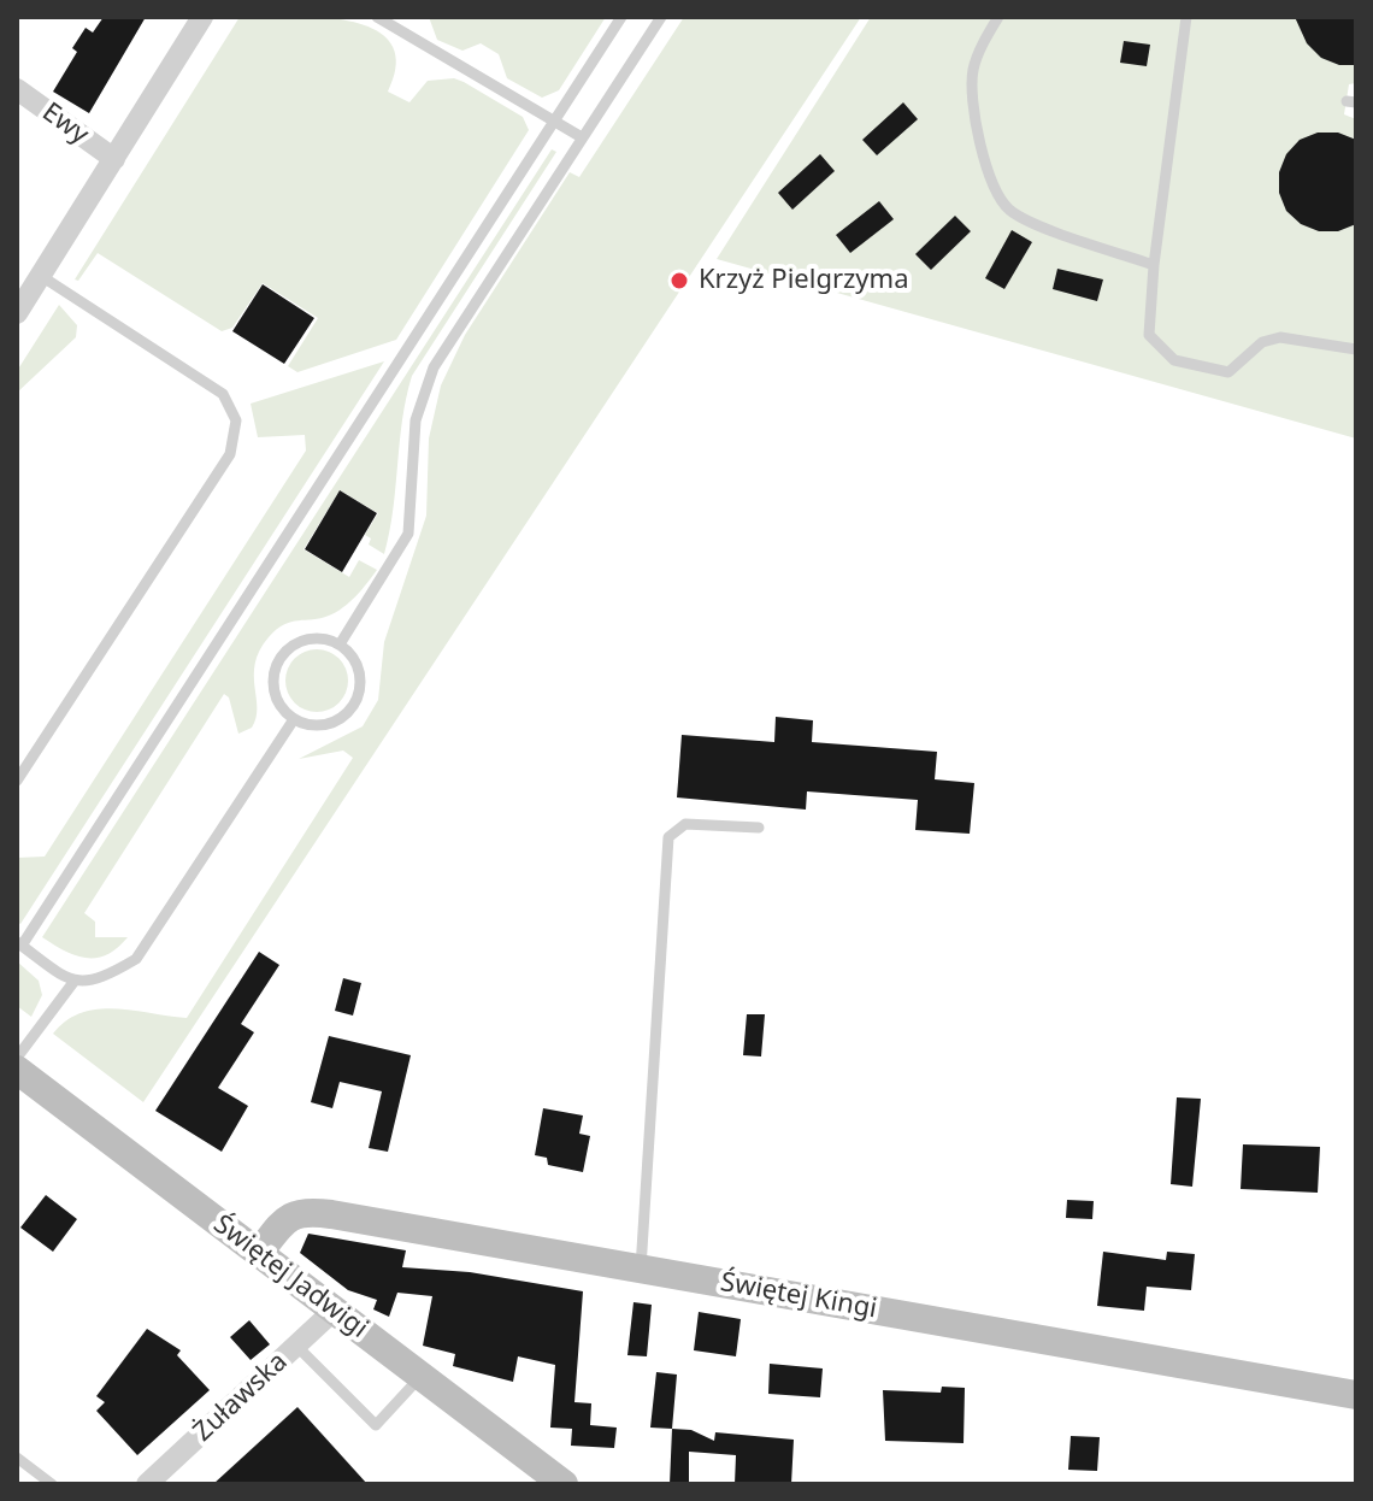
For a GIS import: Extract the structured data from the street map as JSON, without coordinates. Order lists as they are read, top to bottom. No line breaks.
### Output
{"streets":{"street":["Ewy","Świętej Jadwigi","Świętej Kingi","Żuławska"]},"crossings":[["Świętej Jadwigi","Świętej Kingi"],["Świętej Jadwigi","Żuławska"]],"places":["Krzyż Pielgrzyma"]}
